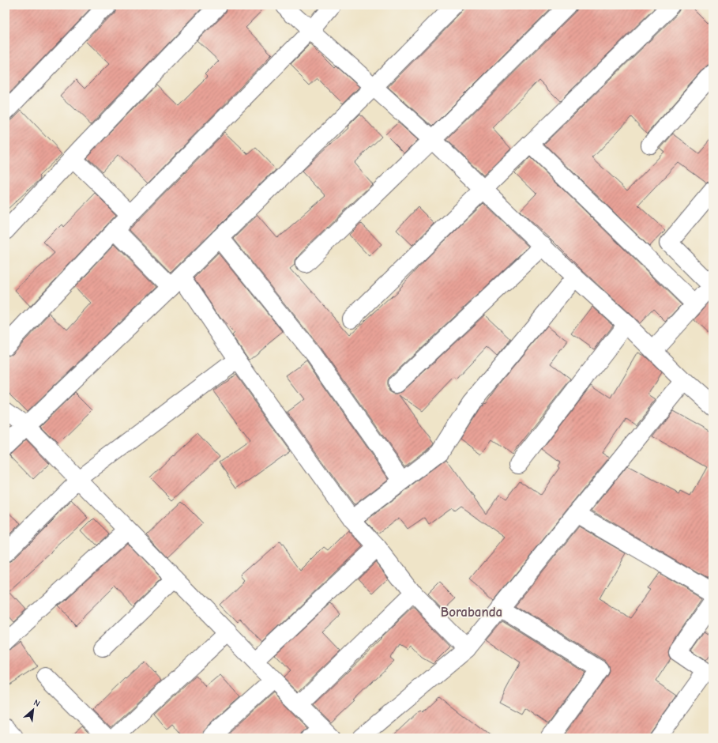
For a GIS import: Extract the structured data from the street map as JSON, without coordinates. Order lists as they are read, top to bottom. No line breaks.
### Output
{"districts":["Borabanda"],"north":"top right"}
